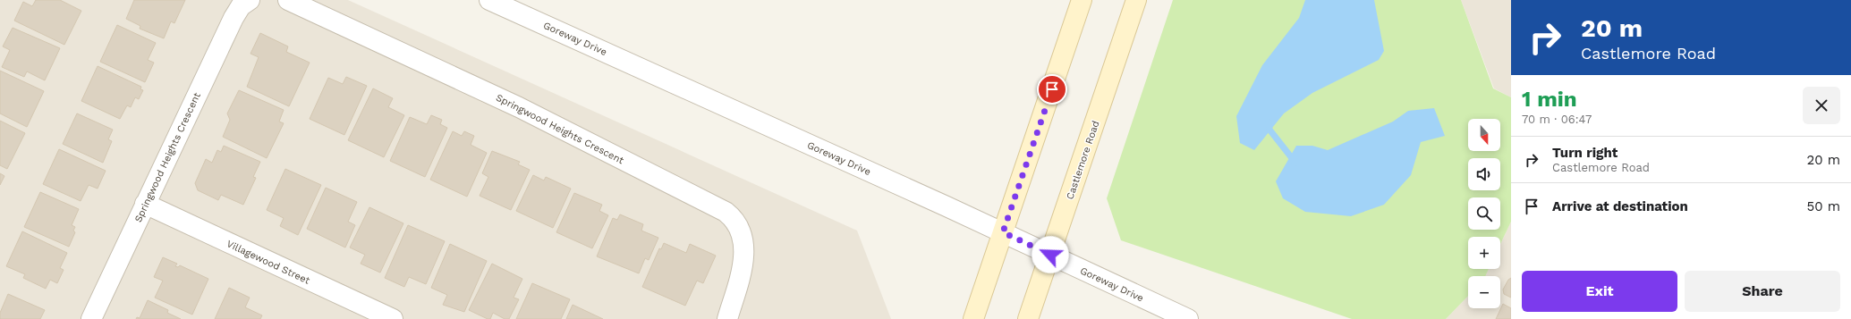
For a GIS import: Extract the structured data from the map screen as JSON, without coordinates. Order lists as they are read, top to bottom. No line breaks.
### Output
{"streets":{"main road":["Castlemore Road"],"street":["Goreway Drive","Springwood Heights Crescent","Villagewood Street"]},"crossings":[["Goreway Drive","Castlemore Road"],["Springwood Heights Crescent","Villagewood Street"]],"north":"bottom","page":{"turn":["20 m","Castlemore Road"],"heading":["1 min","70 m · 06:47"],"map_buttons":["+","−"],"list":[{"name":"Turn right","note":"Castlemore Road","value":"20 m"},{"name":"Arrive at destination","value":"50 m"}],"buttons":["Exit","Share"]}}
